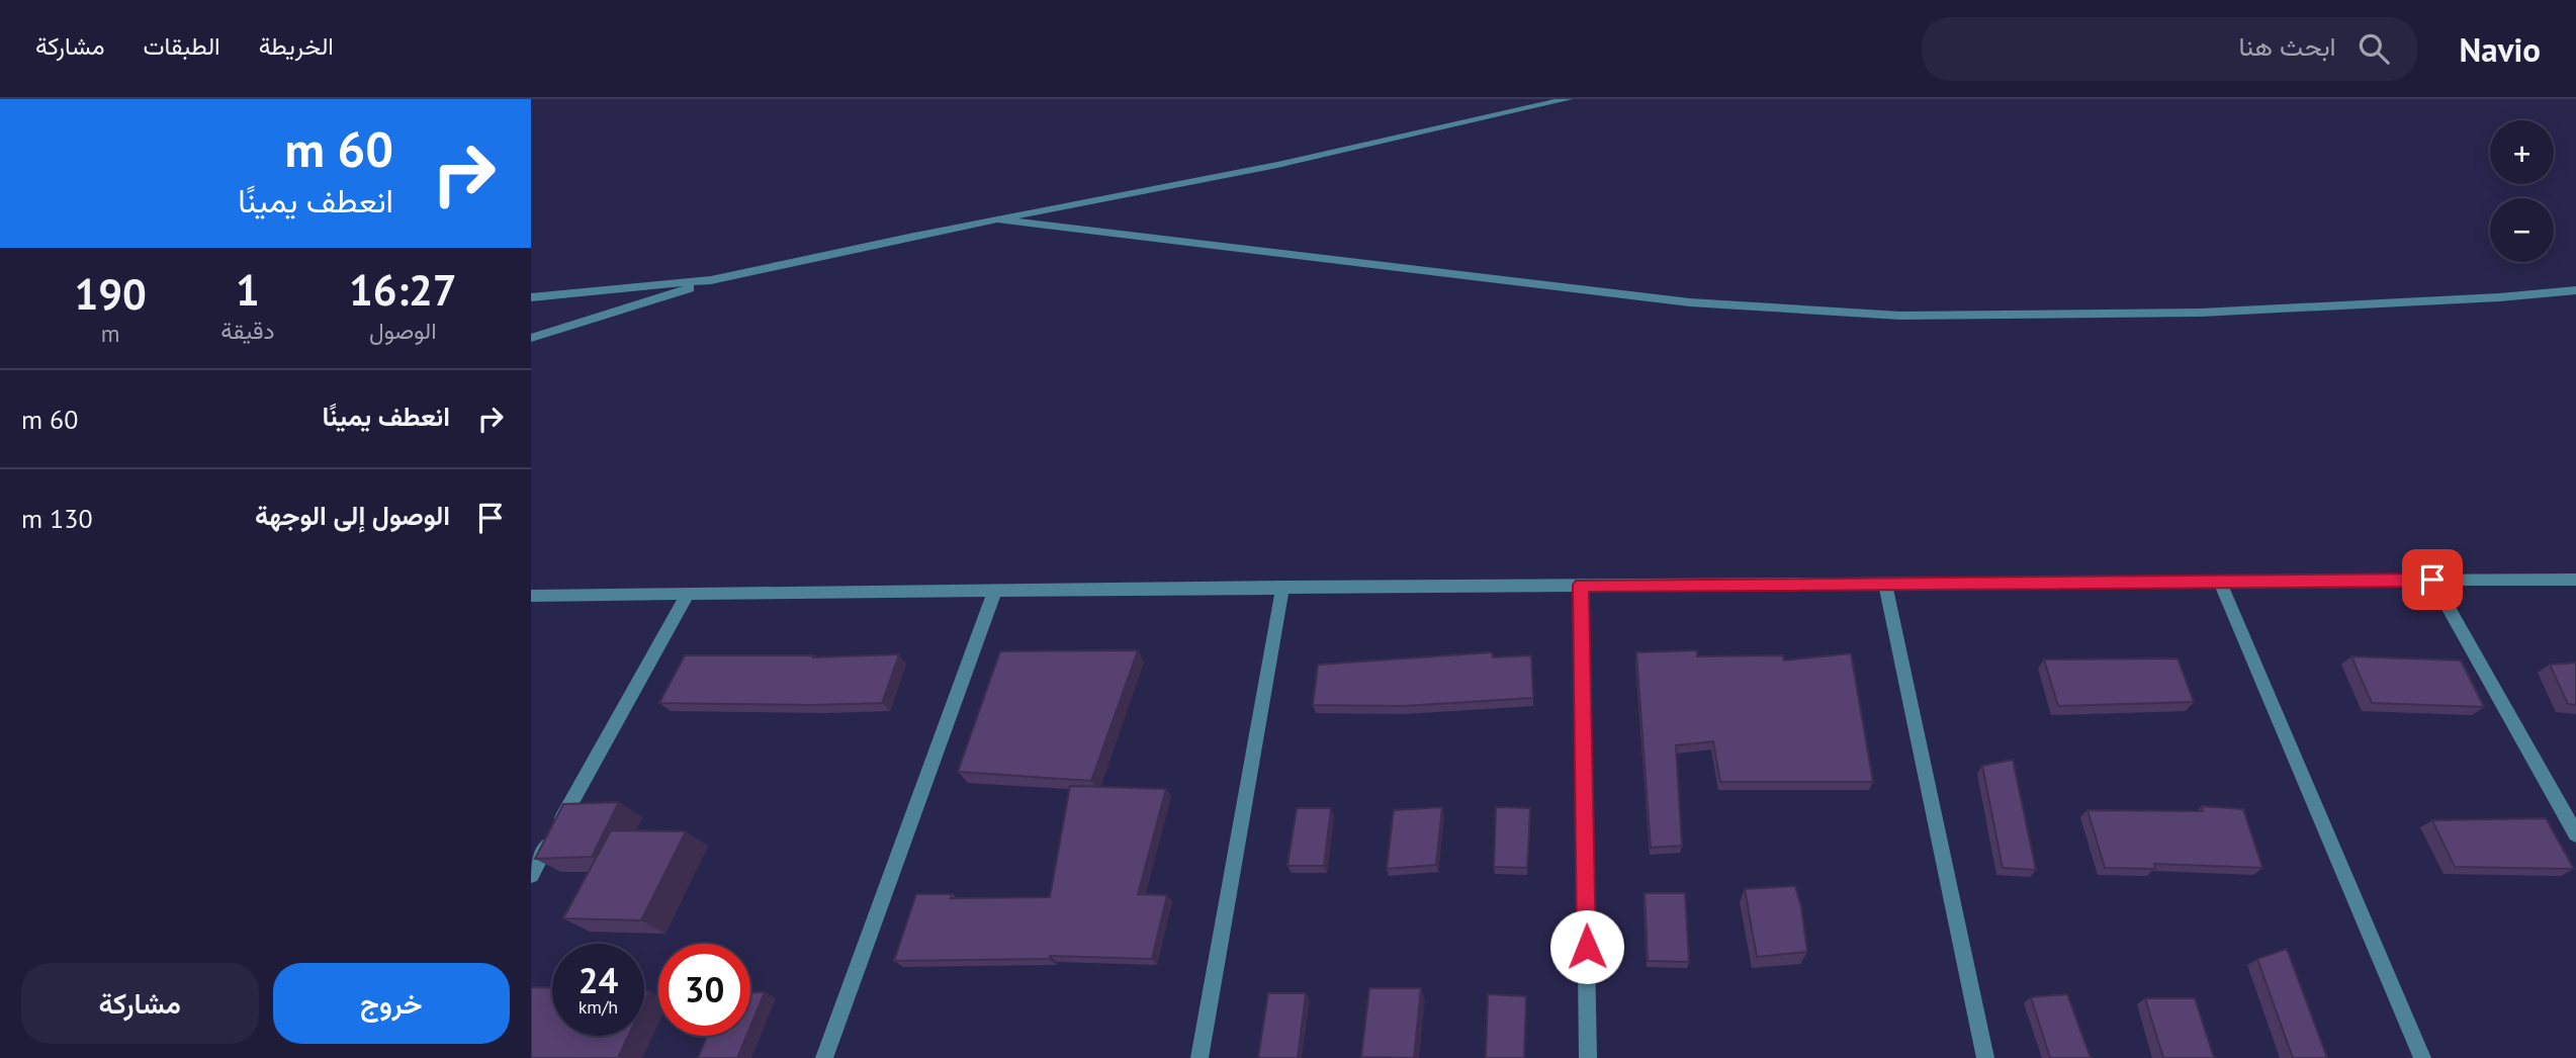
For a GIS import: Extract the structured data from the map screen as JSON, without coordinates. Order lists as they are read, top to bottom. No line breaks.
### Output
{"page":{"header":"Navio","search":"ابحث هنا","nav":["الخريطة","الطبقات","مشاركة"],"turn":["60 m","انعطف يمينًا"],"map_buttons":["+","−"],"eta":["16:27","الوصول","1","دقيقة","190","m"],"list":[{"name":"انعطف يمينًا","value":"60 m"},{"name":"الوصول إلى الوجهة","value":"130 m"}],"speed":"24 km/h","limit":"30","buttons":["خروج","مشاركة"]}}
